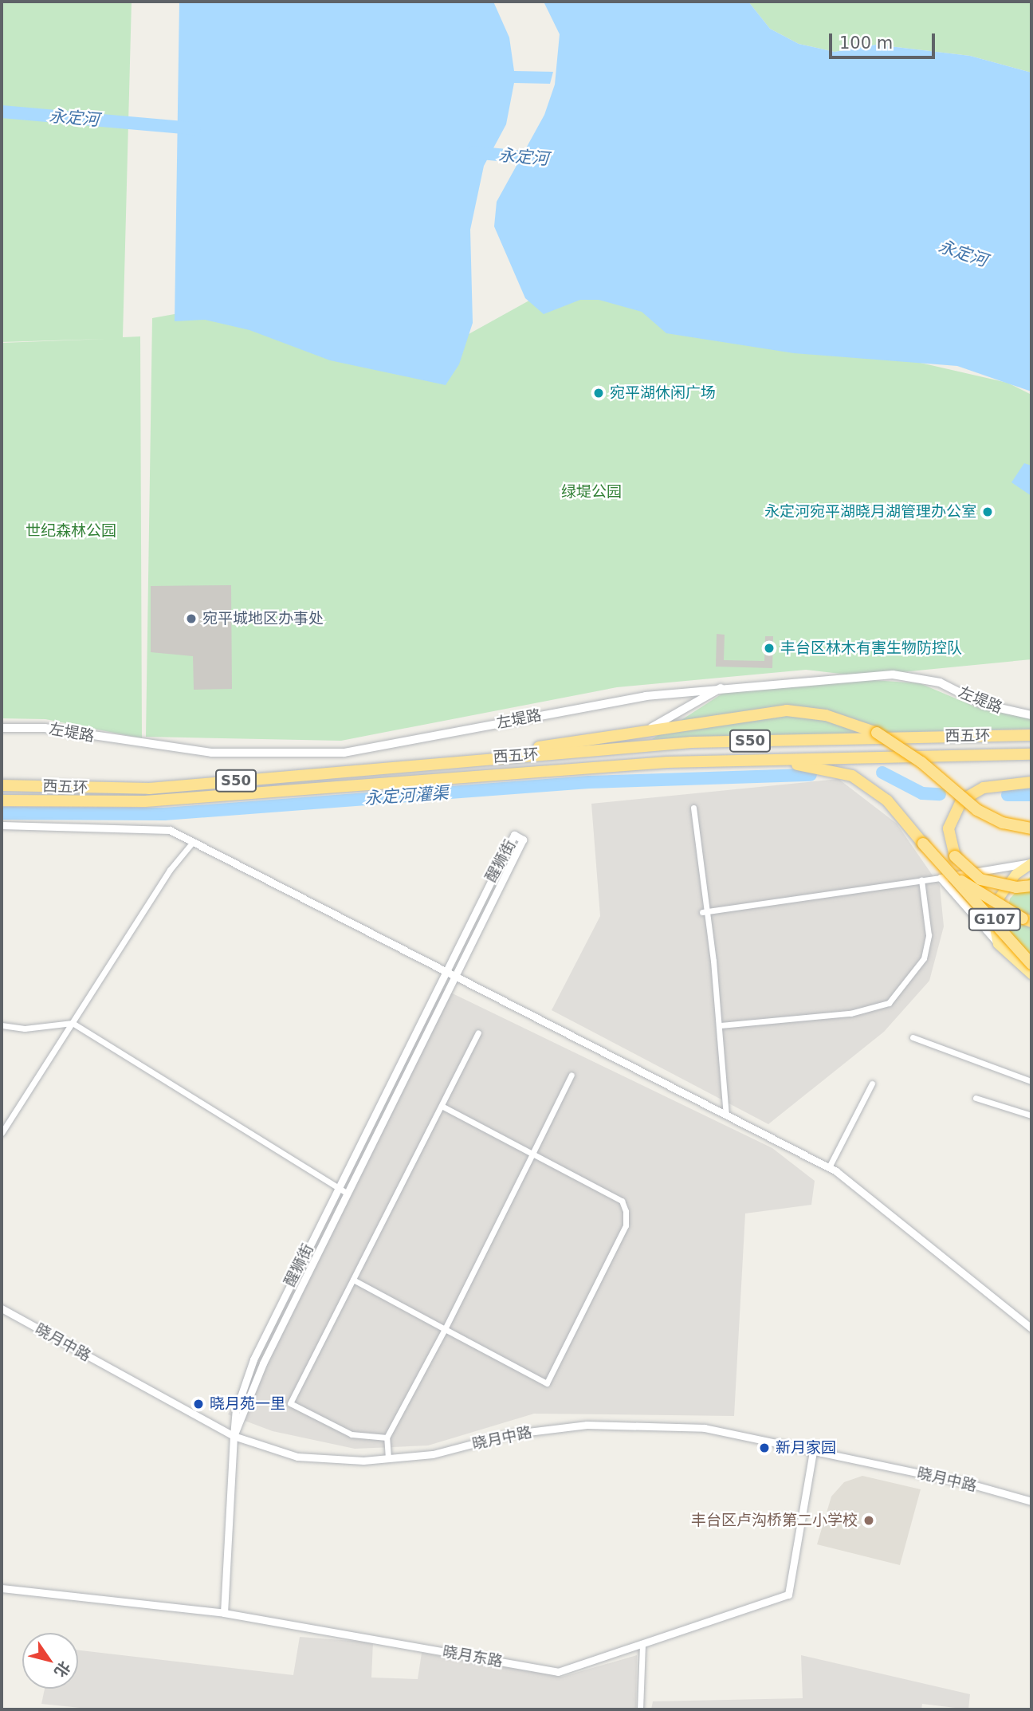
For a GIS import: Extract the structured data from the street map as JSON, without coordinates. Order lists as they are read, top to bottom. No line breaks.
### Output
{"streets":{"highway":["西五环","S50","G107"],"main road":["左堤路"],"street":["醒狮街","晓月中路","晓月东路"]},"crossings":[["醒狮街","晓月中路"],["醒狮街","晓月东路"],["晓月中路","晓月东路"]],"water":["永定河","永定河灌渠"],"parks":["绿堤公园","世纪森林公园"],"places":["宛平湖休闲广场","永定河宛平湖晓月湖管理办公室","宛平城地区办事处","丰台区林木有害生物防控队","晓月苑一里","新月家园","丰台区卢沟桥第二小学校"],"scale_bar":"100 m","north":"bottom right"}
